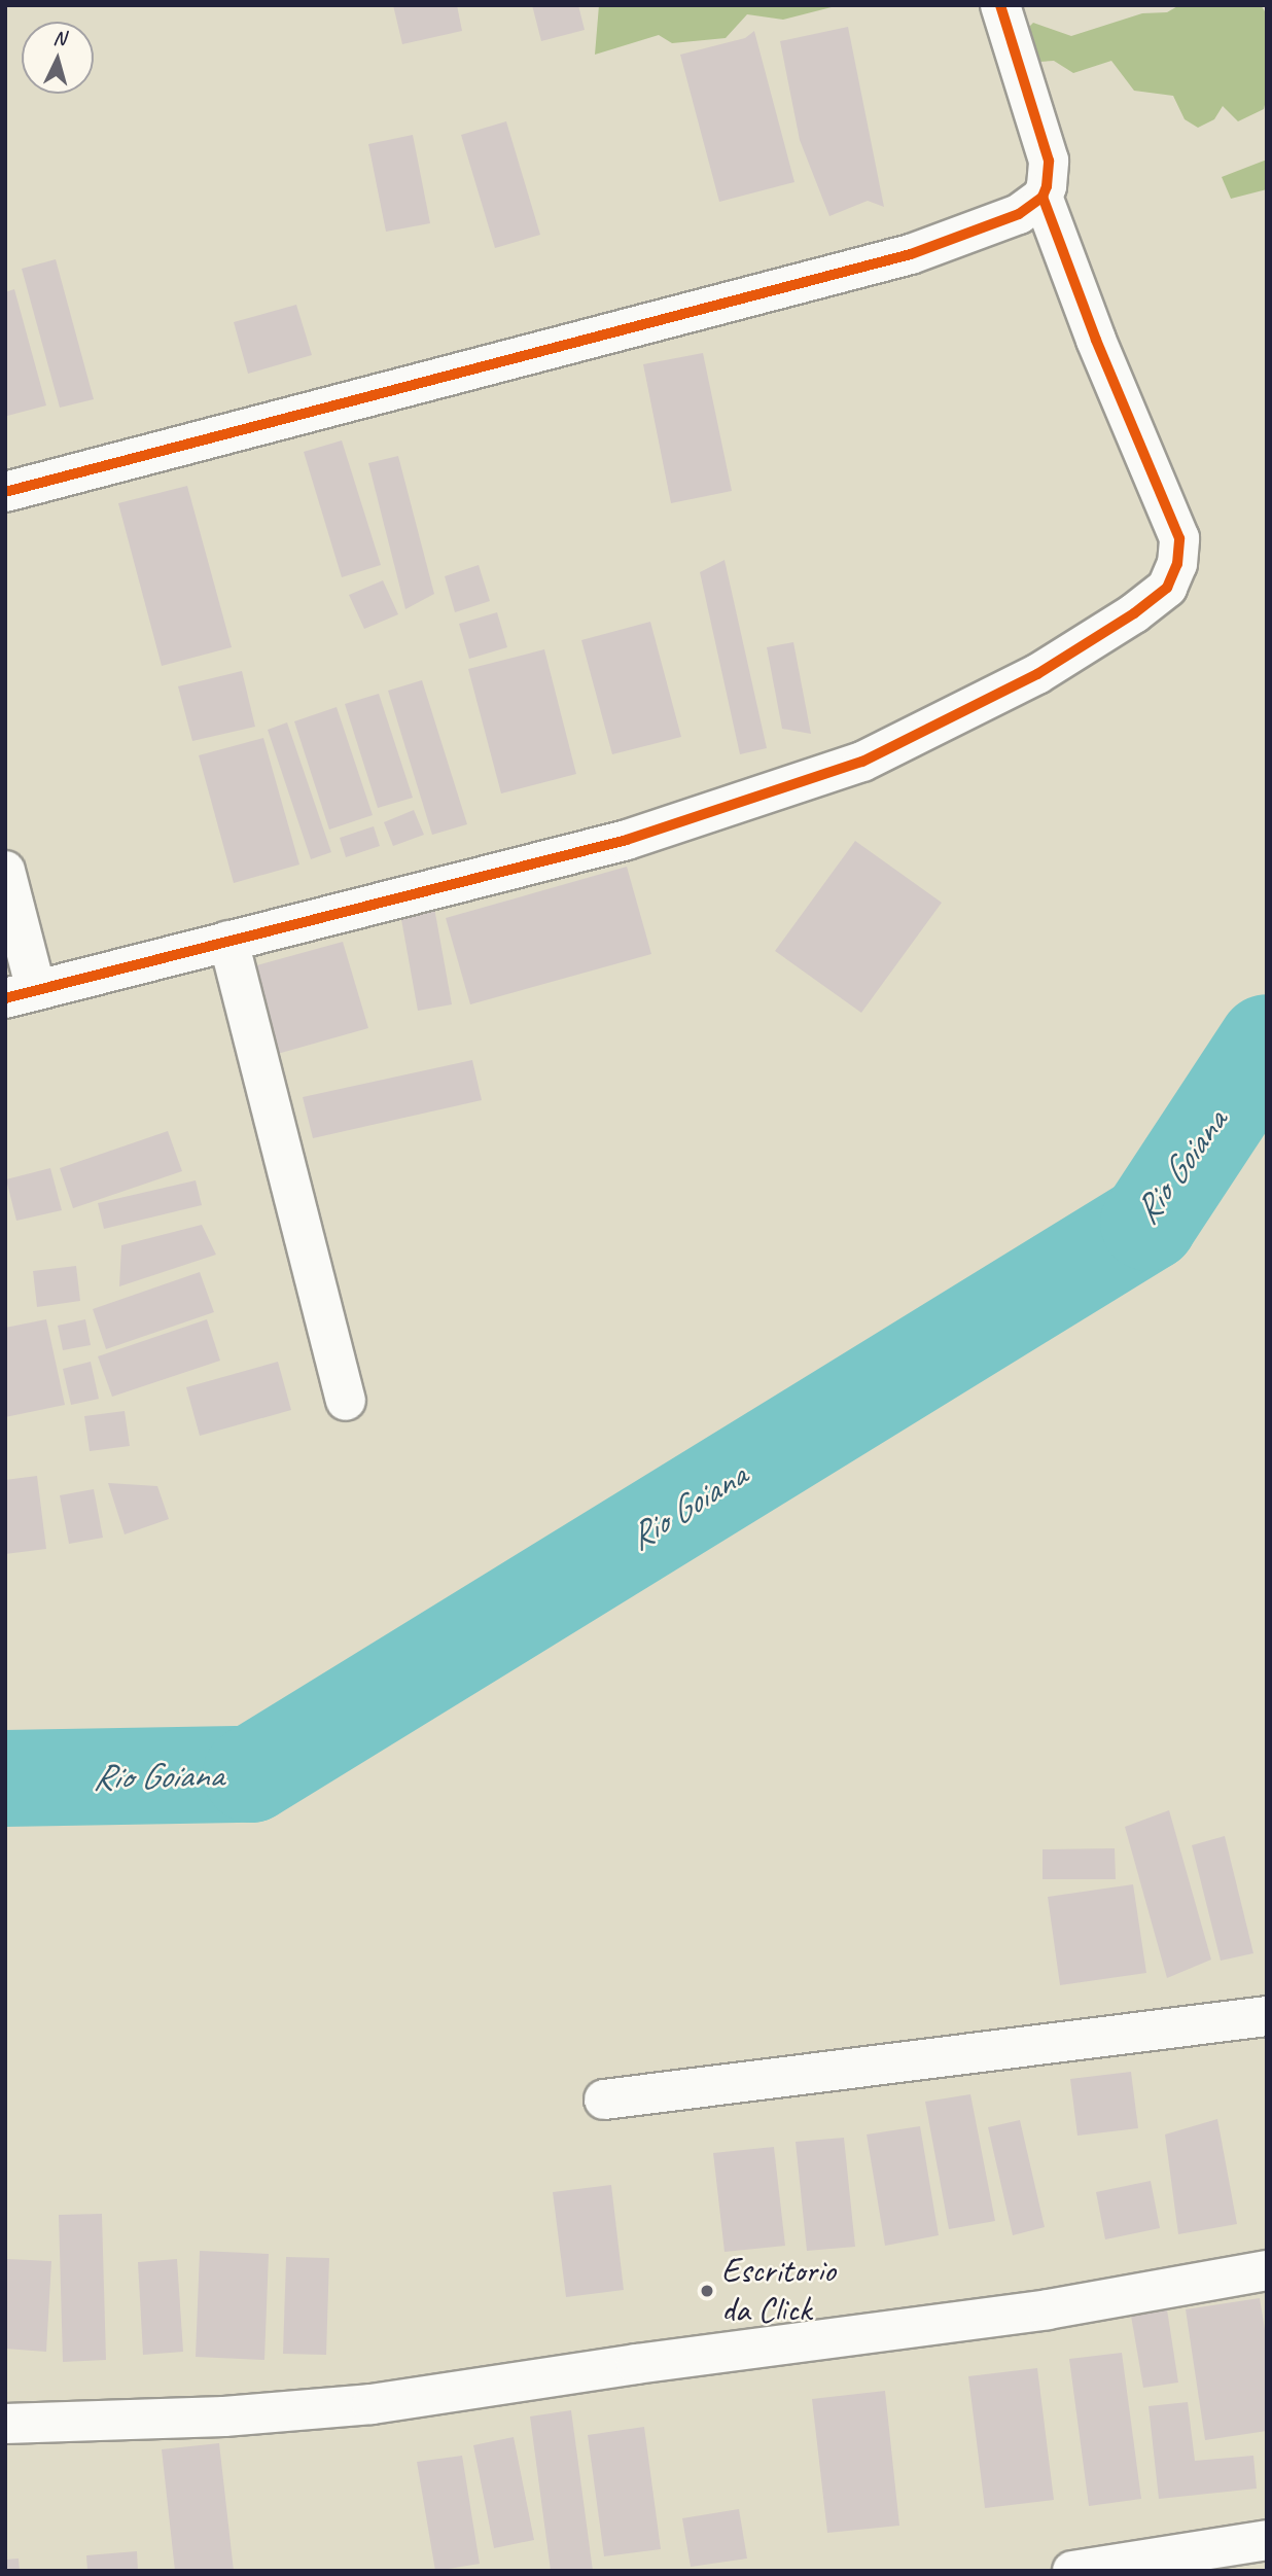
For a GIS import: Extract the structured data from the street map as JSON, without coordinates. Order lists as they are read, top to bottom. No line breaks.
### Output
{"water":["Rio Goiana"],"places":["Escritorio da Click"],"north":"top"}
